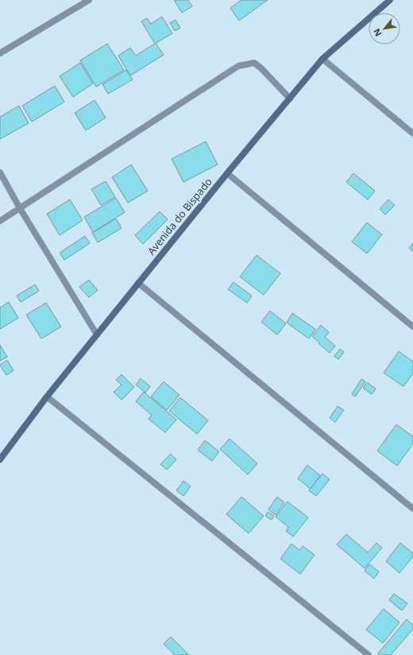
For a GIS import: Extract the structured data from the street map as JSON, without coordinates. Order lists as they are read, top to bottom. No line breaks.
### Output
{"streets":{"main road":["Avenida do Bispado"]},"north":"bottom left"}
